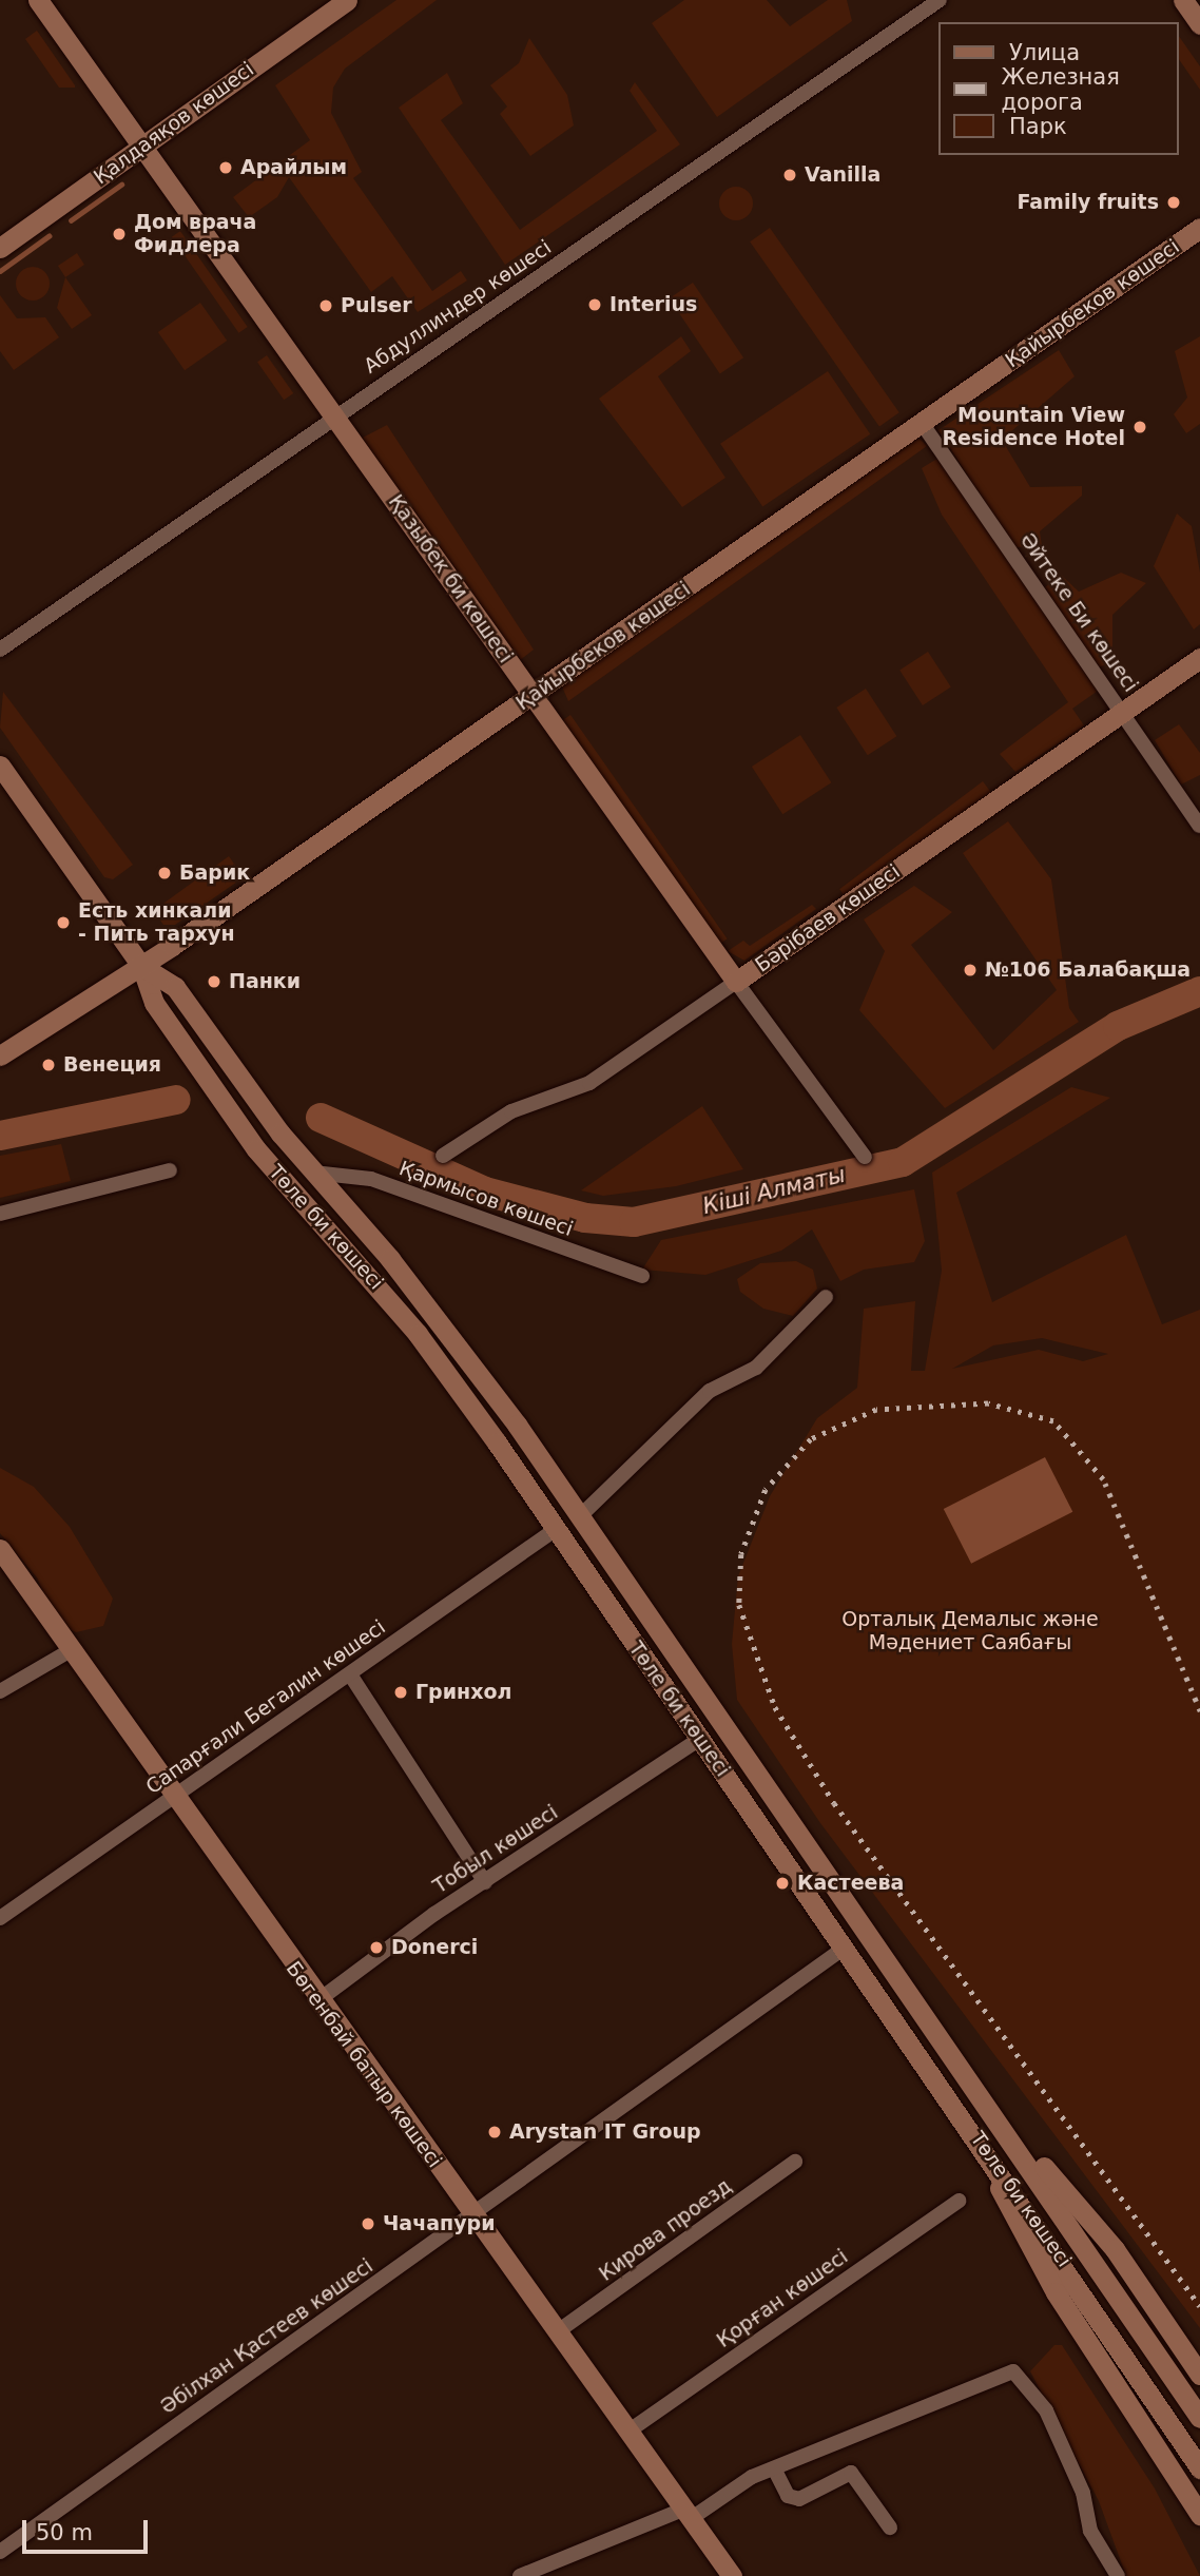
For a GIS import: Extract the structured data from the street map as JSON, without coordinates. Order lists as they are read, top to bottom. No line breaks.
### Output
{"streets":{"main road":["Қалдаяқов көшесі","Қайырбеков көшесі","Қазыбек би көшесі","Бәрібаев көшесі","Төле би көшесі","Бөгенбай батыр көшесі"],"street":["Абдуллиндер көшесі","Әйтеке Би көшесі","Қармысов көшесі","Сапарғали Бегалин көшесі","Тобыл көшесі","Кирова проезд","Қорған көшесі","Әбілхан Қастеев көшесі"]},"crossings":[["Қалдаяқов көшесі","Қазыбек би көшесі"],["Қайырбеков көшесі","Қазыбек би көшесі"],["Қайырбеков көшесі","Әйтеке Би көшесі"],["Қайырбеков көшесі","Төле би көшесі"],["Абдуллиндер көшесі","Қазыбек би көшесі"],["Қазыбек би көшесі","Бәрібаев көшесі"],["Әйтеке Би көшесі","Бәрібаев көшесі"],["Қармысов көшесі","Төле би көшесі"],["Төле би көшесі","Сапарғали Бегалин көшесі"],["Төле би көшесі","Тобыл көшесі"],["Төле би көшесі","Әбілхан Қастеев көшесі"],["Сапарғали Бегалин көшесі","Бөгенбай батыр көшесі"],["Тобыл көшесі","Бөгенбай батыр көшесі"],["Бөгенбай батыр көшесі","Кирова проезд"],["Бөгенбай батыр көшесі","Қорған көшесі"],["Бөгенбай батыр көшесі","Әбілхан Қастеев көшесі"]],"water":["Кіші Алматы"],"parks":["Орталық Демалыс және Мәдениет Саябағы"],"places":["Арайлым","Vanilla","Family fruits","Дом врача Фидлера","Interius","Pulser","Mountain View Residence Hotel","Барик","Есть хинкали - Пить тархун","№106 Балабақша","Панки","Венеция","Гринхол","Кастеева","Donerci","Arystan IT Group","Чачапури"],"legend":["Улица","Железная дорога","Парк"],"scale_bar":"50 m"}
